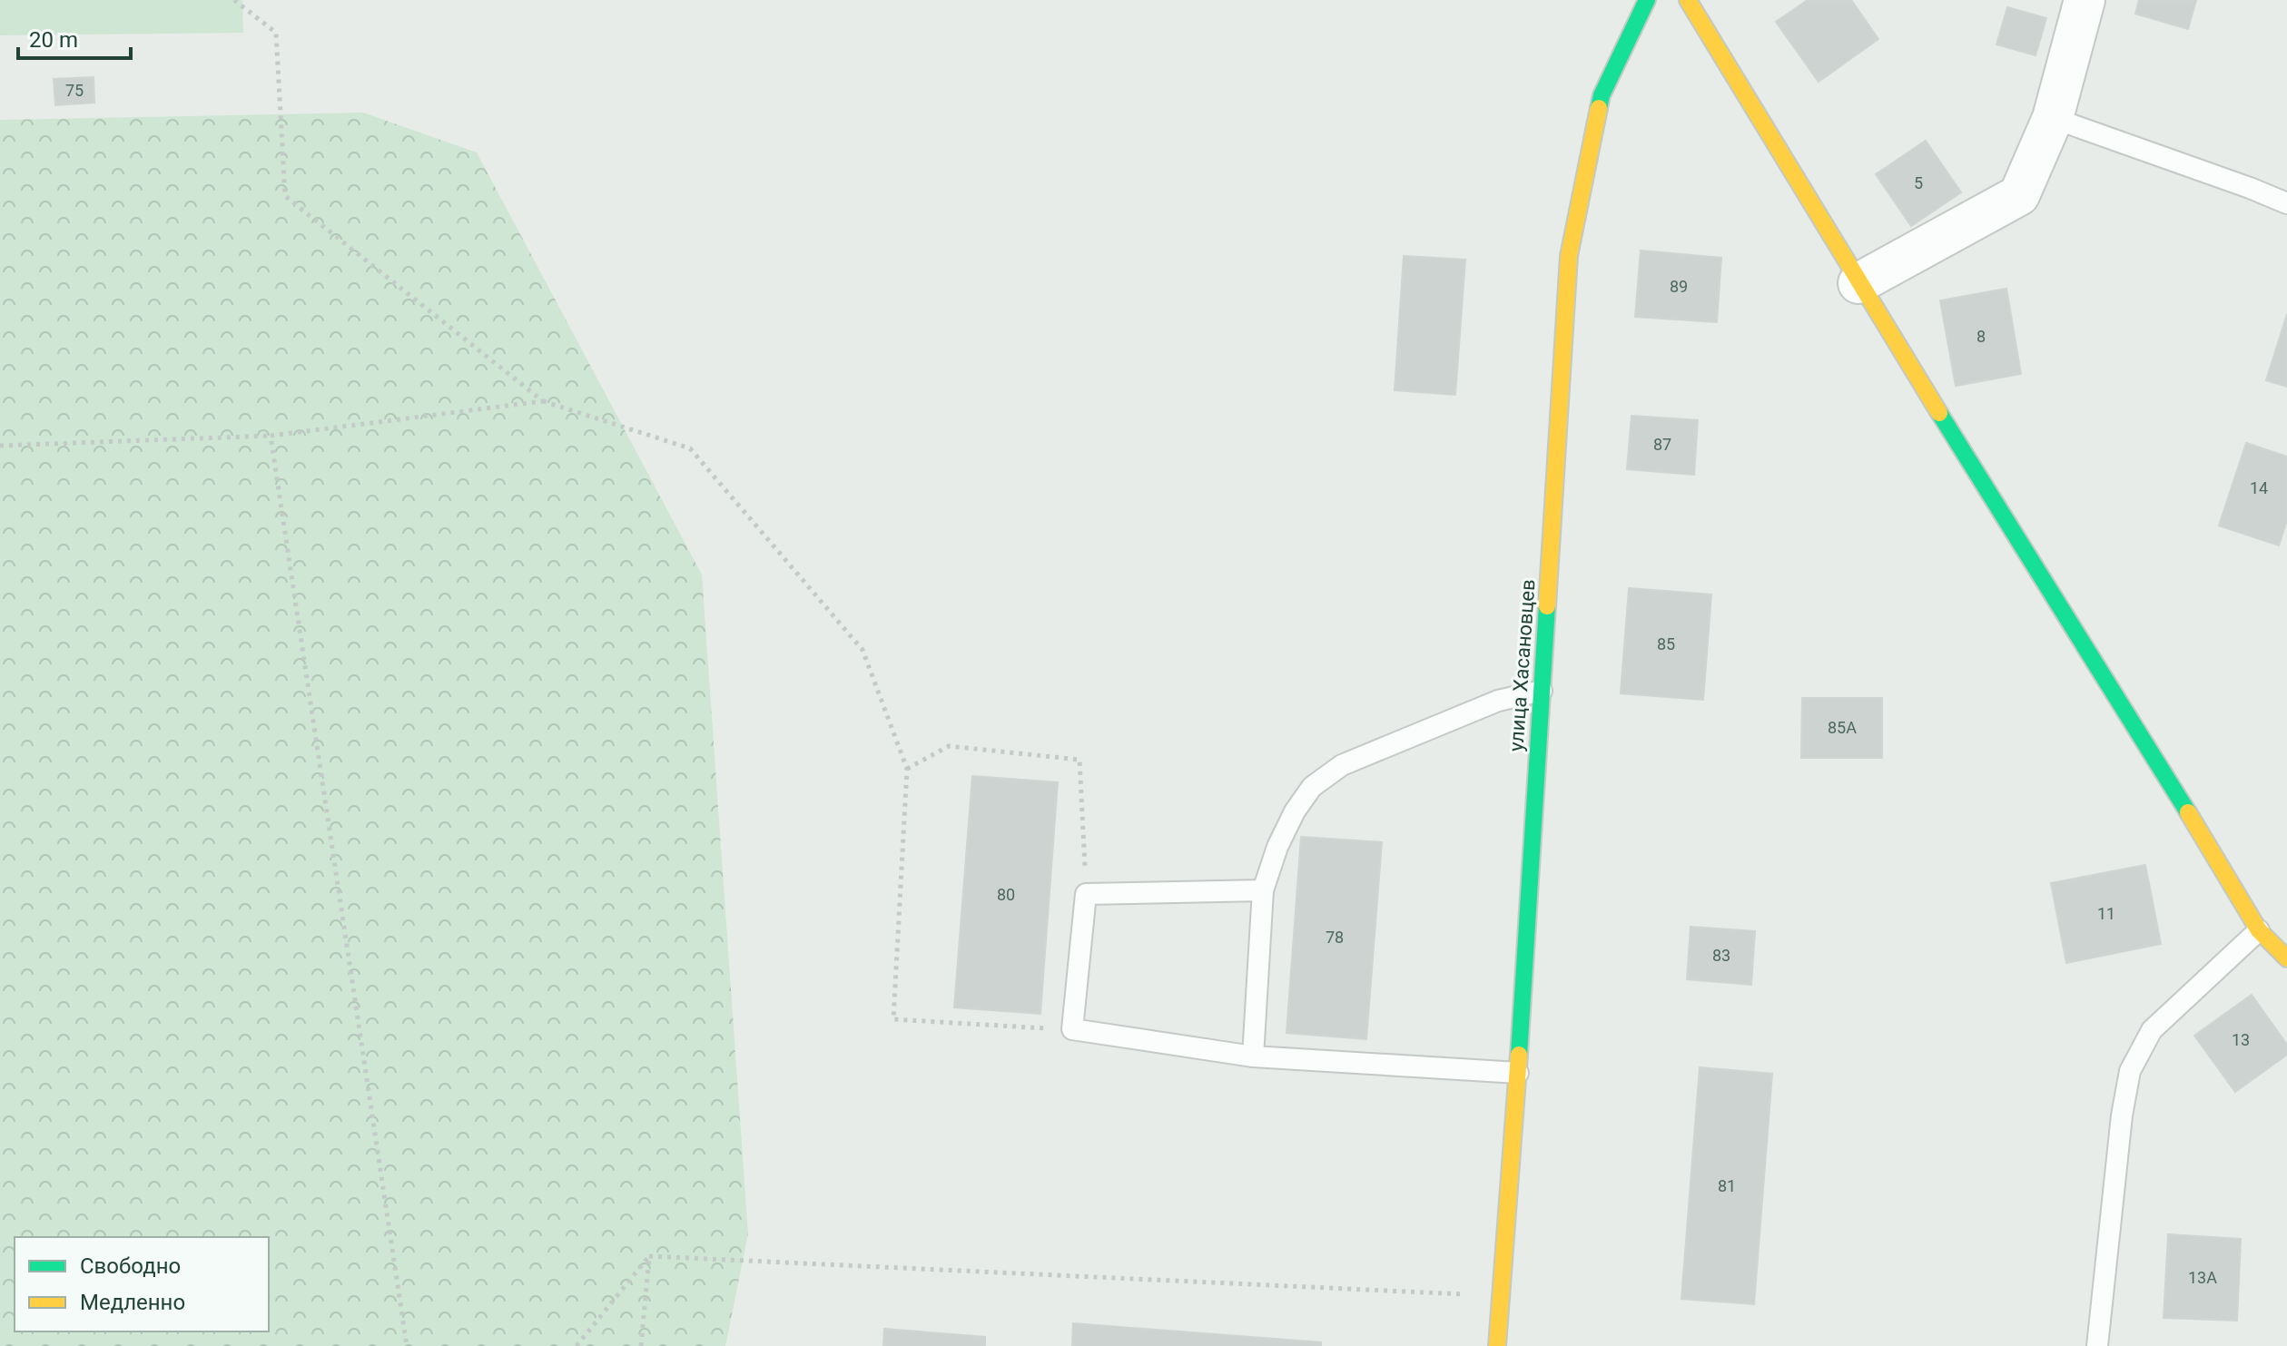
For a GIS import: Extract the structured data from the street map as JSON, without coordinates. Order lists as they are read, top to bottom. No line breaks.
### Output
{"streets":{"street":["улица Хасановцев"]},"house_numbers":["75","5","89","8","87","14","85","85А","80","11","78","83","13","81","13А"],"legend":["Свободно","Медленно"],"scale_bar":"20 m"}
